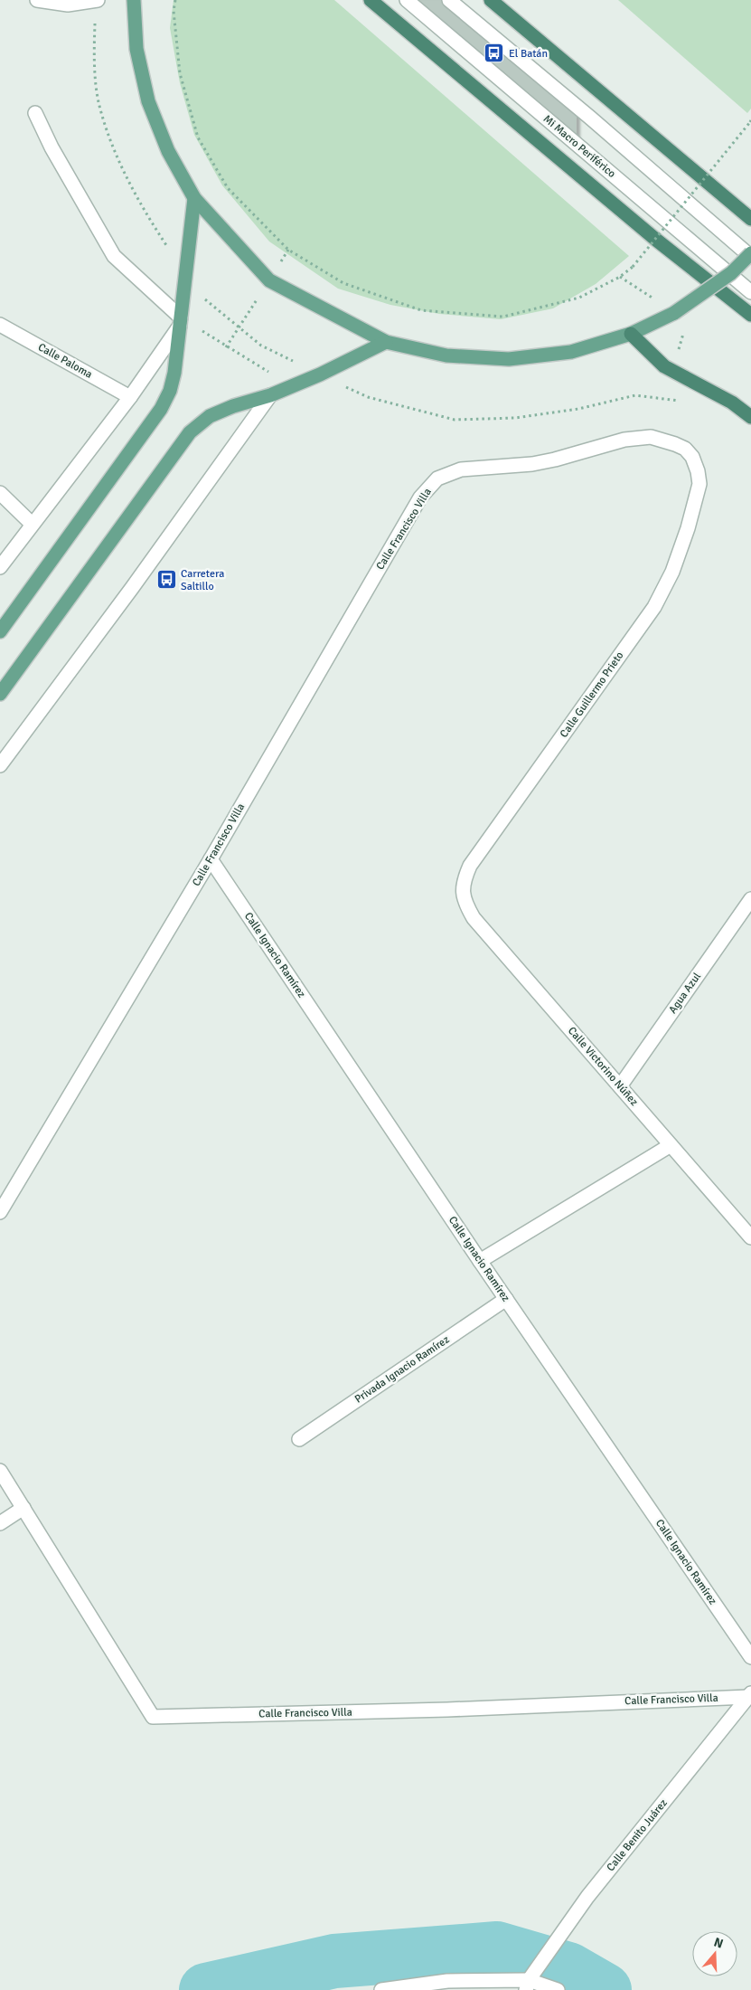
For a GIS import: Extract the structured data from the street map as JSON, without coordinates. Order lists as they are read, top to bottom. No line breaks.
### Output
{"streets":{"street":["Mi Macro Periférico","Calle Paloma","Calle Francisco Villa","Calle Guillermo Prieto","Calle Ignacio Ramírez","Agua Azul","Calle Victorino Núñez","Privada Ignacio Ramírez","Calle Benito Juárez"]},"crossings":[["Calle Francisco Villa","Calle Guillermo Prieto"],["Calle Francisco Villa","Calle Ignacio Ramírez"],["Calle Francisco Villa","Calle Benito Juárez"],["Calle Guillermo Prieto","Calle Victorino Núñez"],["Calle Ignacio Ramírez","Privada Ignacio Ramírez"],["Agua Azul","Calle Victorino Núñez"]],"places":{"bus stop":["El Batán","Carretera Saltillo"]},"north":"top"}
